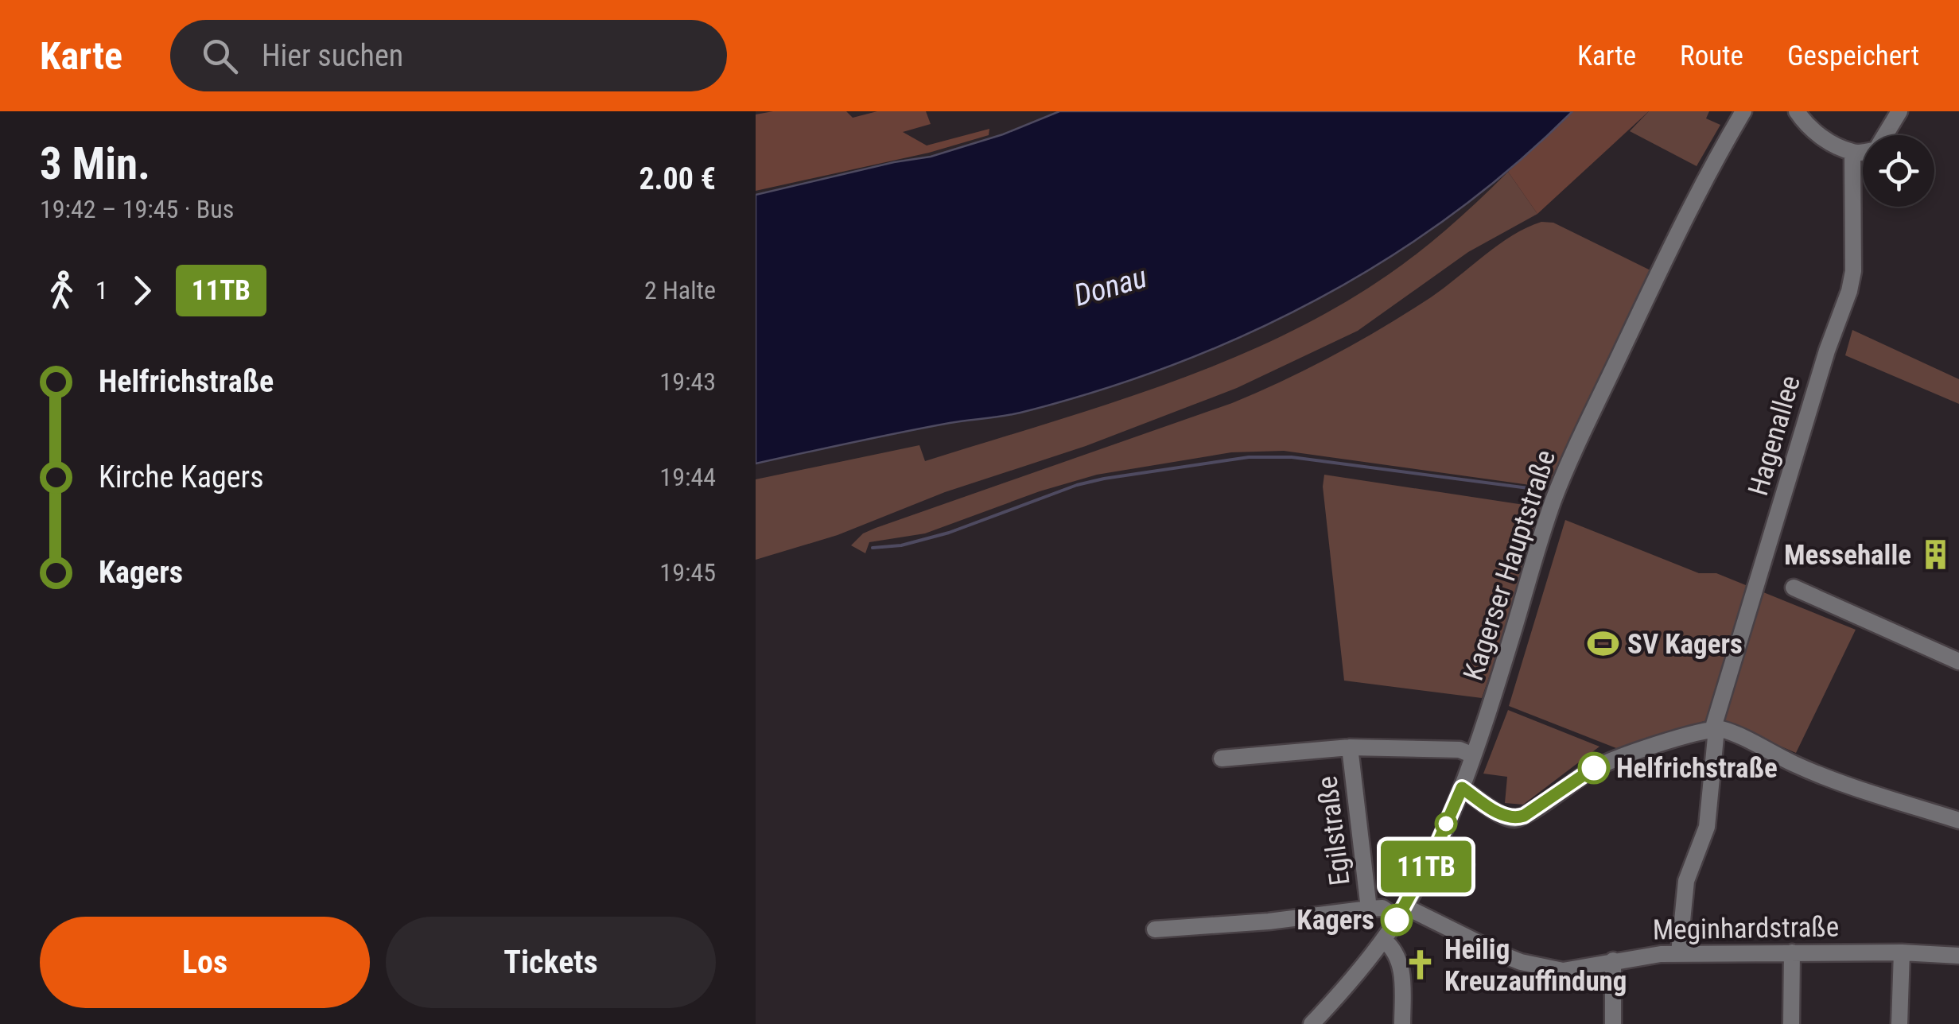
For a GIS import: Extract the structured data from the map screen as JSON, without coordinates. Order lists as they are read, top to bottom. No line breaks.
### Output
{"streets":{"street":["Hagenallee","Kagerser Hauptstraße","Egilstraße","Meginhardstraße"]},"crossings":[["Hagenallee","Meginhardstraße"],["Kagerser Hauptstraße","Egilstraße"],["Kagerser Hauptstraße","Meginhardstraße"],["Egilstraße","Meginhardstraße"]],"water":["Donau"],"places":{"building":["Messehalle"],"sports":["SV Kagers"],"other":["Helfrichstraße","Kagers"],"church":["Heilig Kreuzauffindung"]},"lines":["bus line 11TB"],"page":{"header":"Karte","search":"Hier suchen","nav":["Karte","Route","Gespeichert"],"heading":["3 Min.","19:42 – 19:45 · Bus","2.00 €"],"on_map":"11TB","legs":["1","11TB","2 Halte"],"list":[{"name":"Helfrichstraße","value":"19:43"},{"name":"Kirche Kagers","value":"19:44"},{"name":"Kagers","value":"19:45"}],"buttons":["Los","Tickets"]}}
